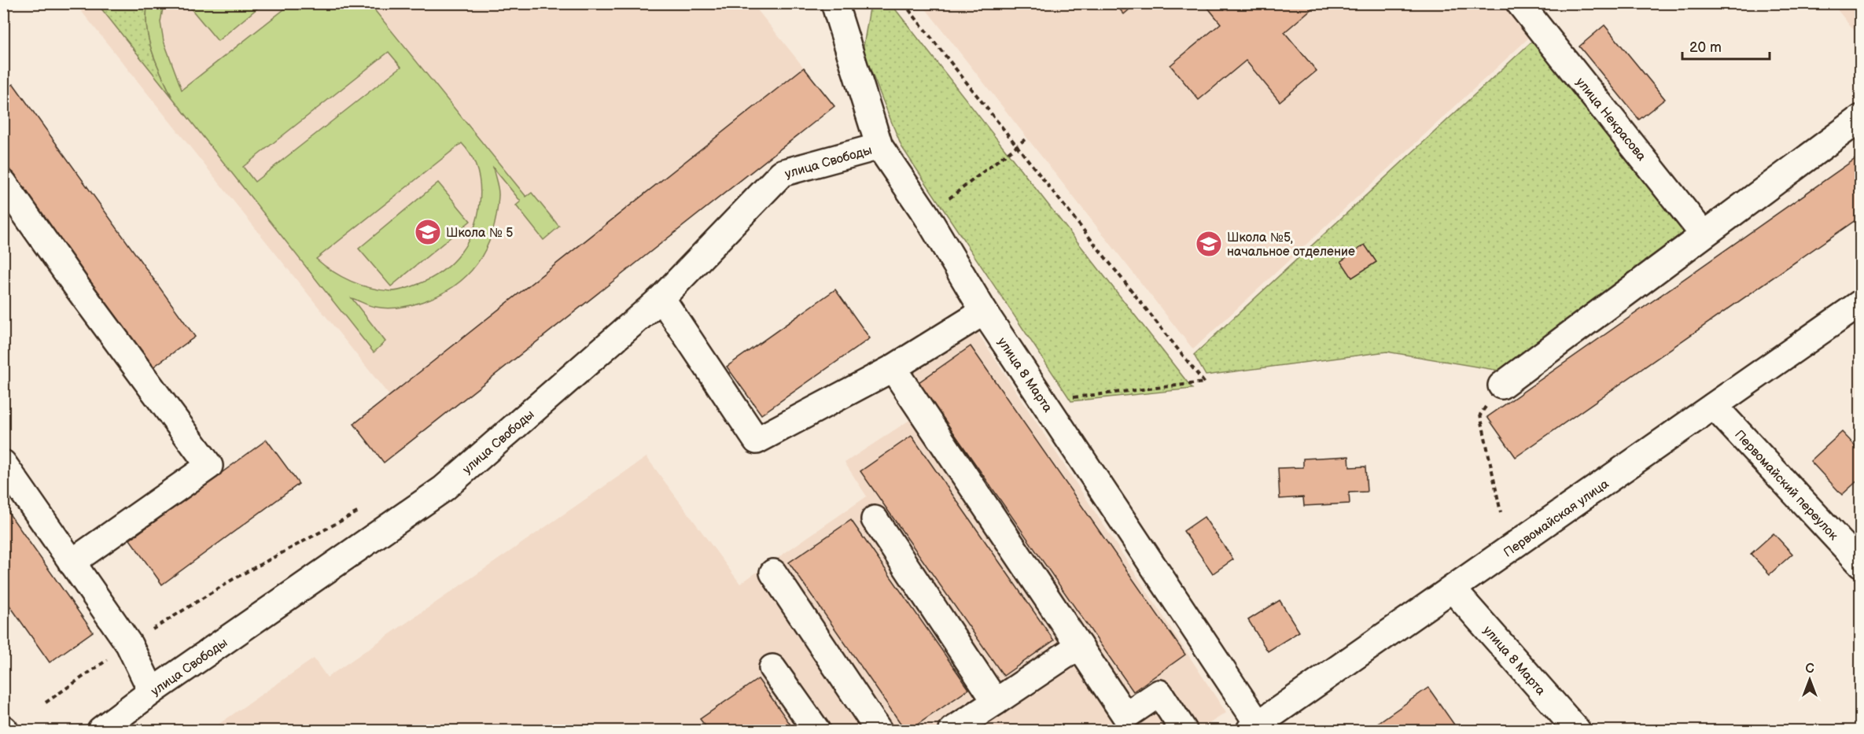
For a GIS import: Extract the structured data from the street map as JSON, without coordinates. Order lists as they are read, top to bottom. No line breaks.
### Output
{"streets":{"street":["улица Некрасова","улица Свободы","улица 8 Марта","Первомайский переулок","Первомайская улица"]},"crossings":[["улица Свободы","улица 8 Марта"],["улица 8 Марта","Первомайская улица"],["Первомайский переулок","Первомайская улица"]],"places":{"school or university":["Школа № 5","Школа №5, начальное отделение"]},"scale_bar":"20 m","north":"top"}
